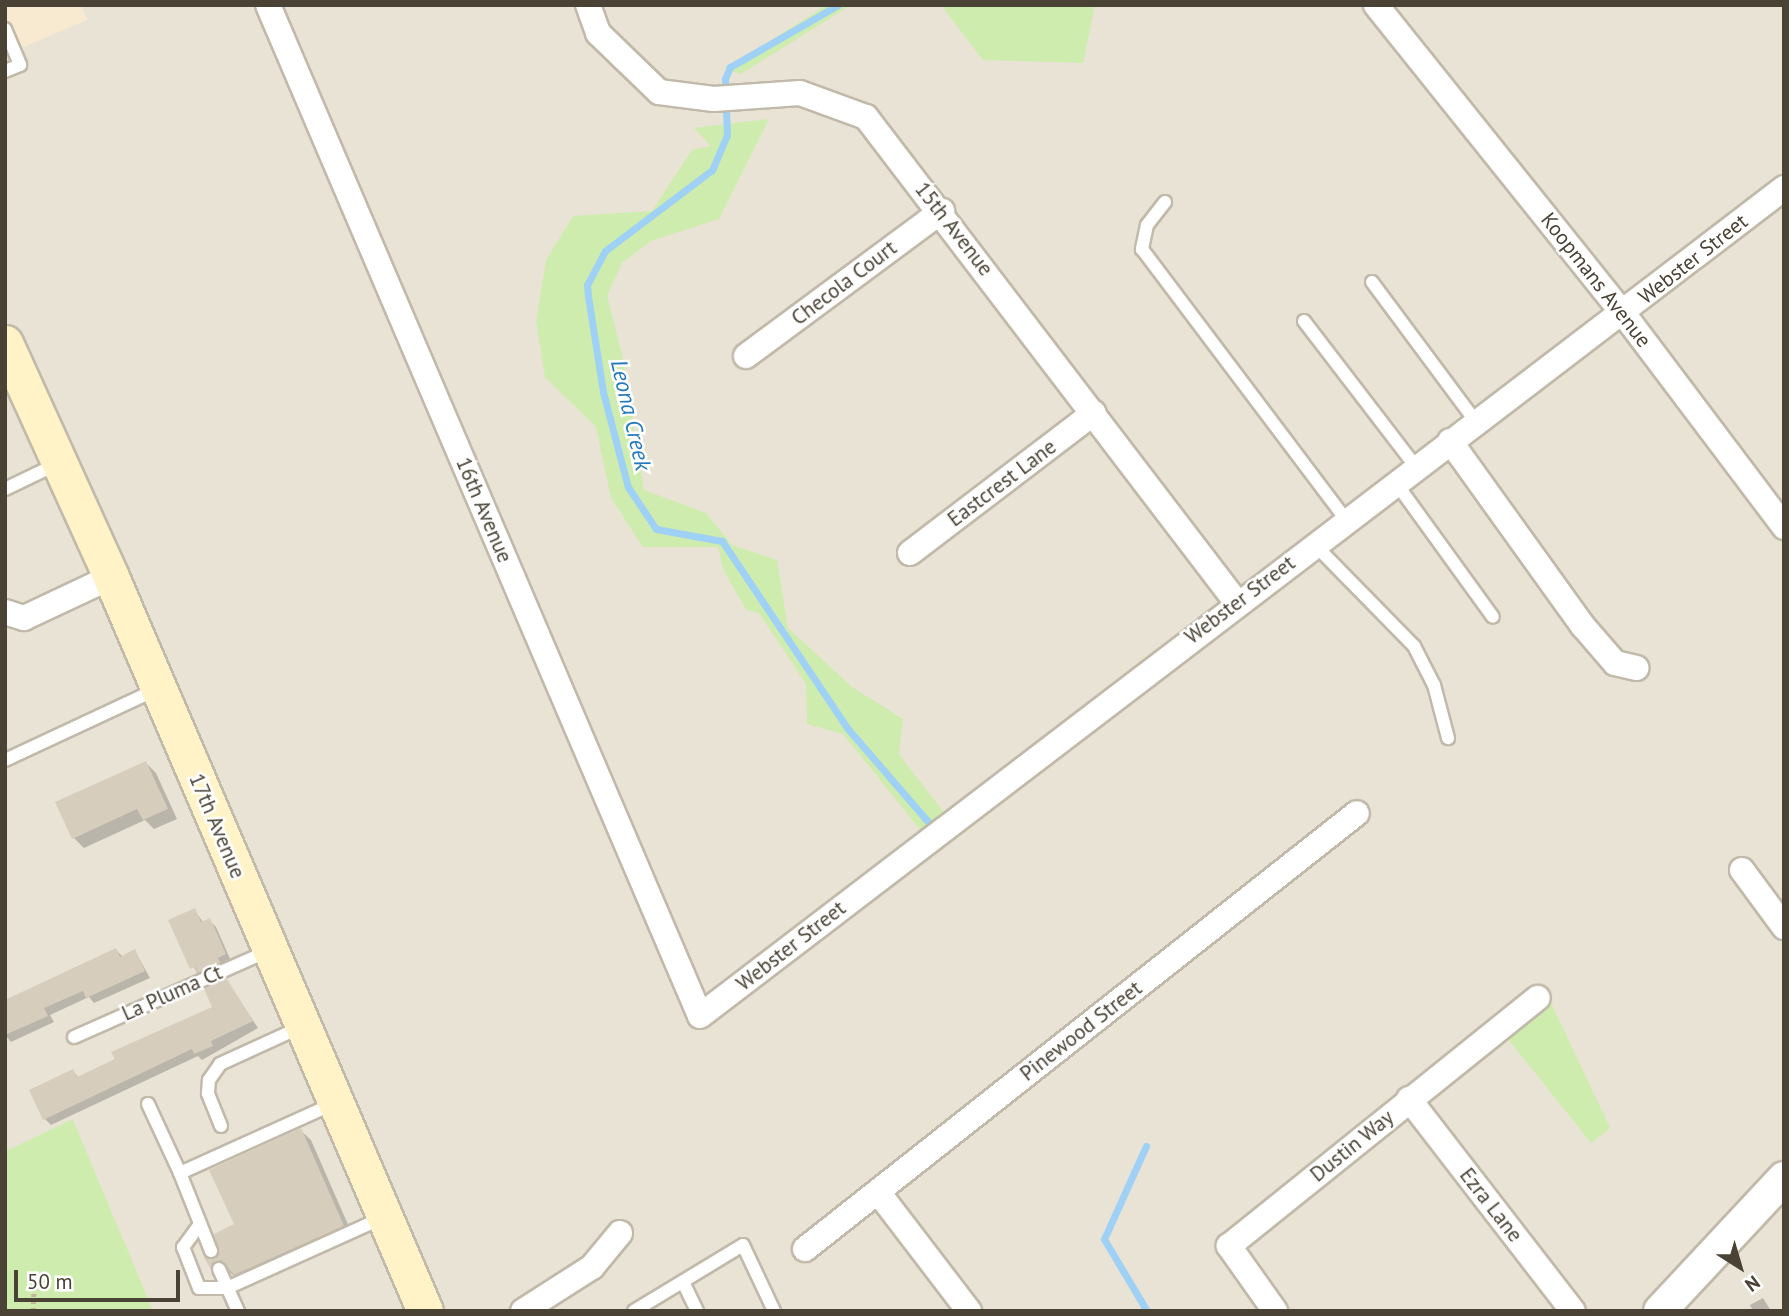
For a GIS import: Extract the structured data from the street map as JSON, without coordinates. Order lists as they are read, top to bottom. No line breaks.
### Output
{"streets":{"main road":["17th Avenue"],"street":["15th Avenue","Webster Street","Koopmans Avenue","Checola Court","Eastcrest Lane","16th Avenue","Pinewood Street","Dustin Way","Ezra Lane"],"lane":["La Pluma Ct"]},"crossings":[["15th Avenue","Webster Street"],["15th Avenue","Checola Court"],["15th Avenue","Eastcrest Lane"],["Webster Street","Koopmans Avenue"],["Webster Street","16th Avenue"],["17th Avenue","La Pluma Ct"],["Dustin Way","Ezra Lane"]],"water":["Leona Creek"],"scale_bar":"50 m","north":"bottom right"}
